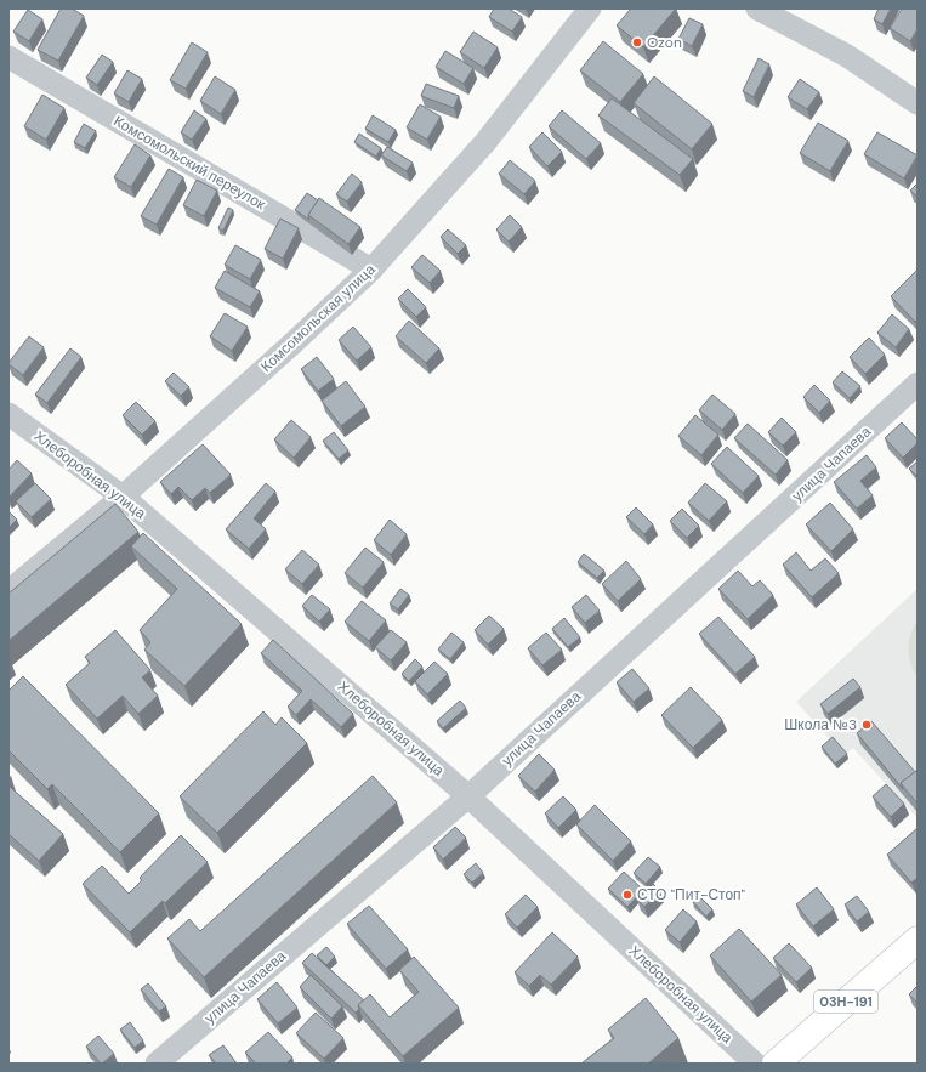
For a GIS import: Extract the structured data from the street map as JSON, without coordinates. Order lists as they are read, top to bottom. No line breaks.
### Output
{"streets":{"main road":["03Н-191"],"street":["Комсомольский переулок","Комсомольская улица","улица Чапаева","Хлеборобная улица"]},"crossings":[["Комсомольский переулок","Комсомольская улица"],["Комсомольская улица","Хлеборобная улица"],["улица Чапаева","Хлеборобная улица"]],"places":["Ozon","Школа №3","СТО \"Пит-Стоп\""]}
